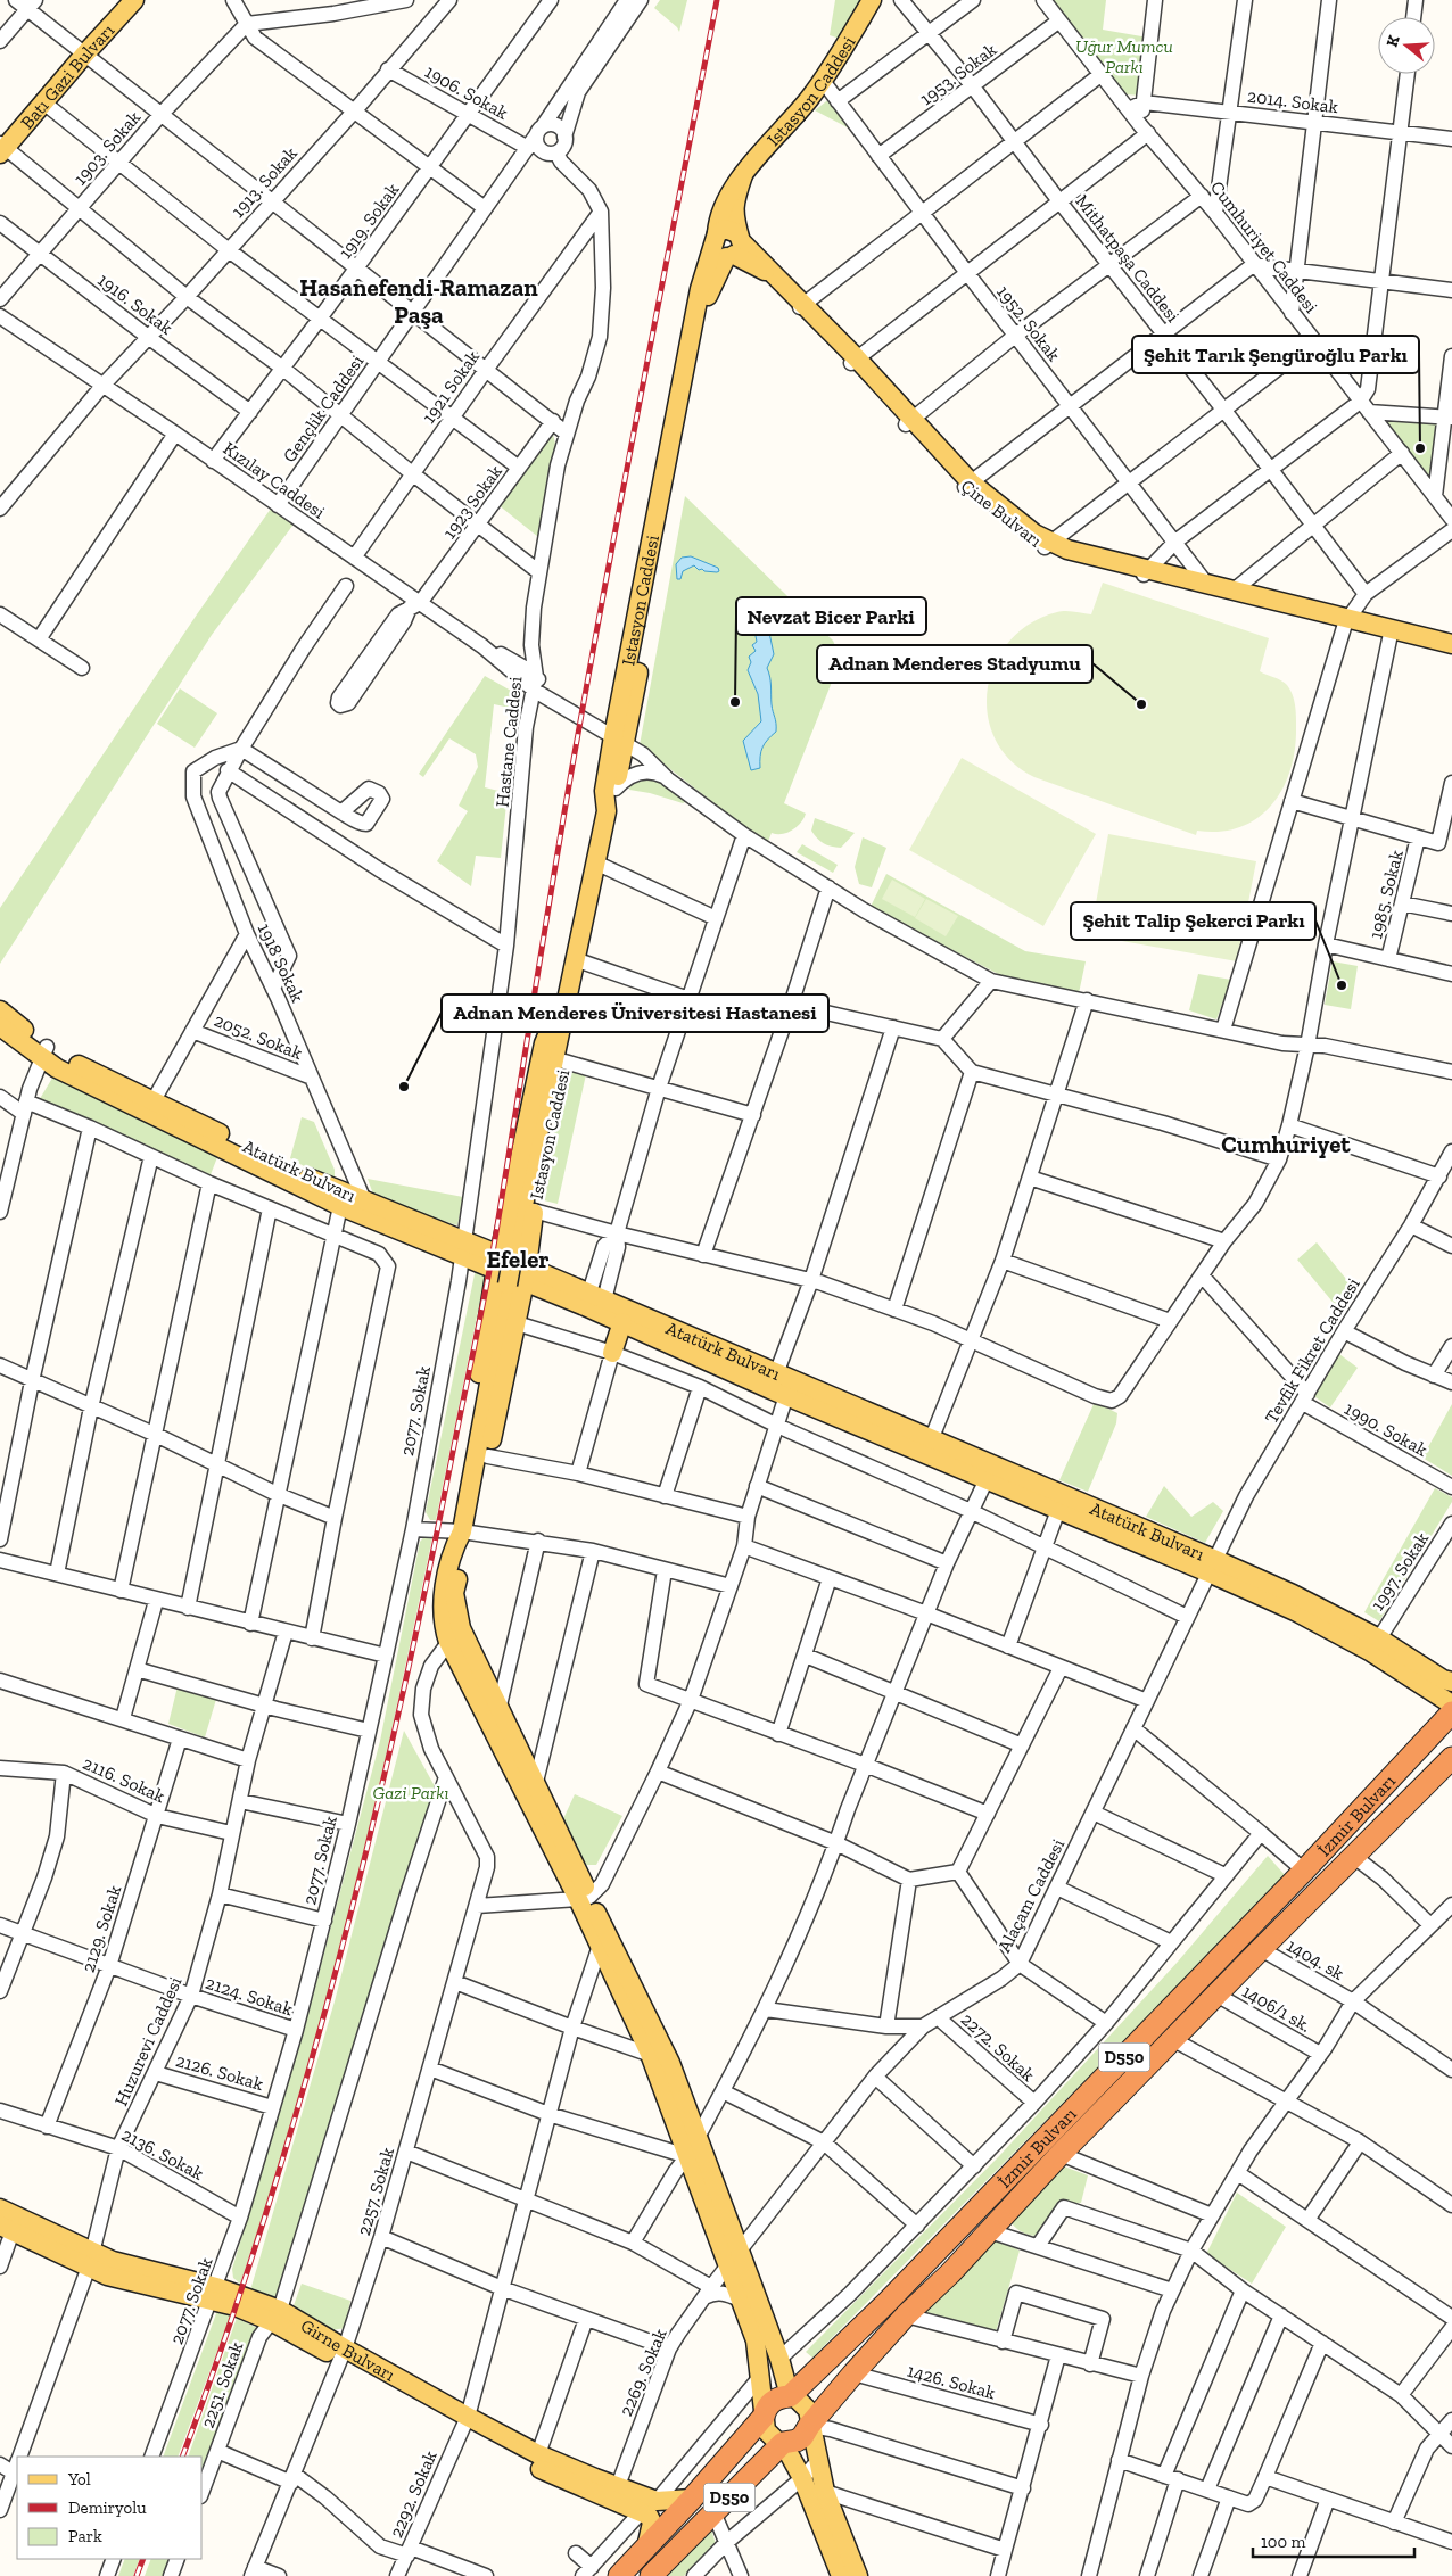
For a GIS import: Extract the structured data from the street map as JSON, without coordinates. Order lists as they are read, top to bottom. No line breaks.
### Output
{"streets":{"highway":["İzmir Bulvarı","D550"],"main road":["Batı Gazi Bulvarı","Istasyon Caddesi","Çine Bulvarı","Atatürk Bulvarı","Girne Bulvarı"],"street":["1953. Sokak","1906. Sokak","2014. Sokak","1903. Sokak","1913. Sokak","1919. Sokak","Cumhuriyet Caddesi","Mithatpaşa Caddesi","1916. Sokak","1952. Sokak","1921 Sokak","Gençlik Caddesi","Kızılay Caddesi","1923 Sokak","Hastane Caddesi","1985. Sokak","1918 Sokak","2052. Sokak","Tevfik Fikret Caddesi","2077. Sokak","1990. Sokak","1997. Sokak","2116. Sokak","Alaçam Caddesi","2129. Sokak","1404. sk","2124. Sokak","1406/1 sk.","Huzurevi Caddesi","2272. Sokak","2126. Sokak","2136. Sokak","2257. Sokak","2269. Sokak","1426. Sokak","2251. Sokak","2292. Sokak"]},"crossings":[["1953. Sokak","Cumhuriyet Caddesi"],["1953. Sokak","Mithatpaşa Caddesi"],["1953. Sokak","1952. Sokak"],["Istasyon Caddesi","1952. Sokak"],["Istasyon Caddesi","Kızılay Caddesi"],["Istasyon Caddesi","Çine Bulvarı"],["Istasyon Caddesi","Atatürk Bulvarı"],["1906. Sokak","1913. Sokak"],["1906. Sokak","1919. Sokak"],["1906. Sokak","Gençlik Caddesi"],["1903. Sokak","1916. Sokak"],["1913. Sokak","1916. Sokak"],["1913. Sokak","Kızılay Caddesi"],["1919. Sokak","1916. Sokak"],["1919. Sokak","Kızılay Caddesi"],["1952. Sokak","Çine Bulvarı"],["1921 Sokak","Kızılay Caddesi"],["1921 Sokak","Hastane Caddesi"],["Gençlik Caddesi","Kızılay Caddesi"],["Gençlik Caddesi","Hastane Caddesi"],["Kızılay Caddesi","1923 Sokak"],["Kızılay Caddesi","Hastane Caddesi"],["Hastane Caddesi","Atatürk Bulvarı"],["Hastane Caddesi","2077. Sokak"],["1918 Sokak","2052. Sokak"],["1918 Sokak","Atatürk Bulvarı"],["Atatürk Bulvarı","Tevfik Fikret Caddesi"],["Atatürk Bulvarı","2077. Sokak"],["Atatürk Bulvarı","1997. Sokak"],["Atatürk Bulvarı","Alaçam Caddesi"],["Tevfik Fikret Caddesi","1990. Sokak"],["Tevfik Fikret Caddesi","Alaçam Caddesi"],["2077. Sokak","2124. Sokak"],["2077. Sokak","2126. Sokak"],["2077. Sokak","2136. Sokak"],["2077. Sokak","Girne Bulvarı"],["2116. Sokak","2129. Sokak"],["2116. Sokak","Huzurevi Caddesi"],["İzmir Bulvarı","1404. sk"],["İzmir Bulvarı","1406/1 sk."],["İzmir Bulvarı","Girne Bulvarı"],["İzmir Bulvarı","1426. Sokak"],["Alaçam Caddesi","2272. Sokak"],["Alaçam Caddesi","2269. Sokak"],["2129. Sokak","2124. Sokak"],["2129. Sokak","2136. Sokak"],["2124. Sokak","Huzurevi Caddesi"],["Huzurevi Caddesi","2126. Sokak"],["Huzurevi Caddesi","2136. Sokak"],["Huzurevi Caddesi","Girne Bulvarı"],["2257. Sokak","Girne Bulvarı"],["2257. Sokak","2251. Sokak"],["Girne Bulvarı","2269. Sokak"],["Girne Bulvarı","2251. Sokak"],["Girne Bulvarı","2292. Sokak"]],"districts":["Hasanefendi-Ramazan Paşa","Cumhuriyet","Efeler"],"parks":["Uğur Mumcu Parkı","Gazi Parkı"],"places":["Şehit Tarık Şengüroğlu Parkı","Nevzat Bicer Parki","Adnan Menderes Stadyumu","Şehit Talip Şekerci Parkı","Adnan Menderes Üniversitesi Hastanesi"],"legend":["Yol","Demiryolu","Park"],"scale_bar":"100 m","north":"left"}
